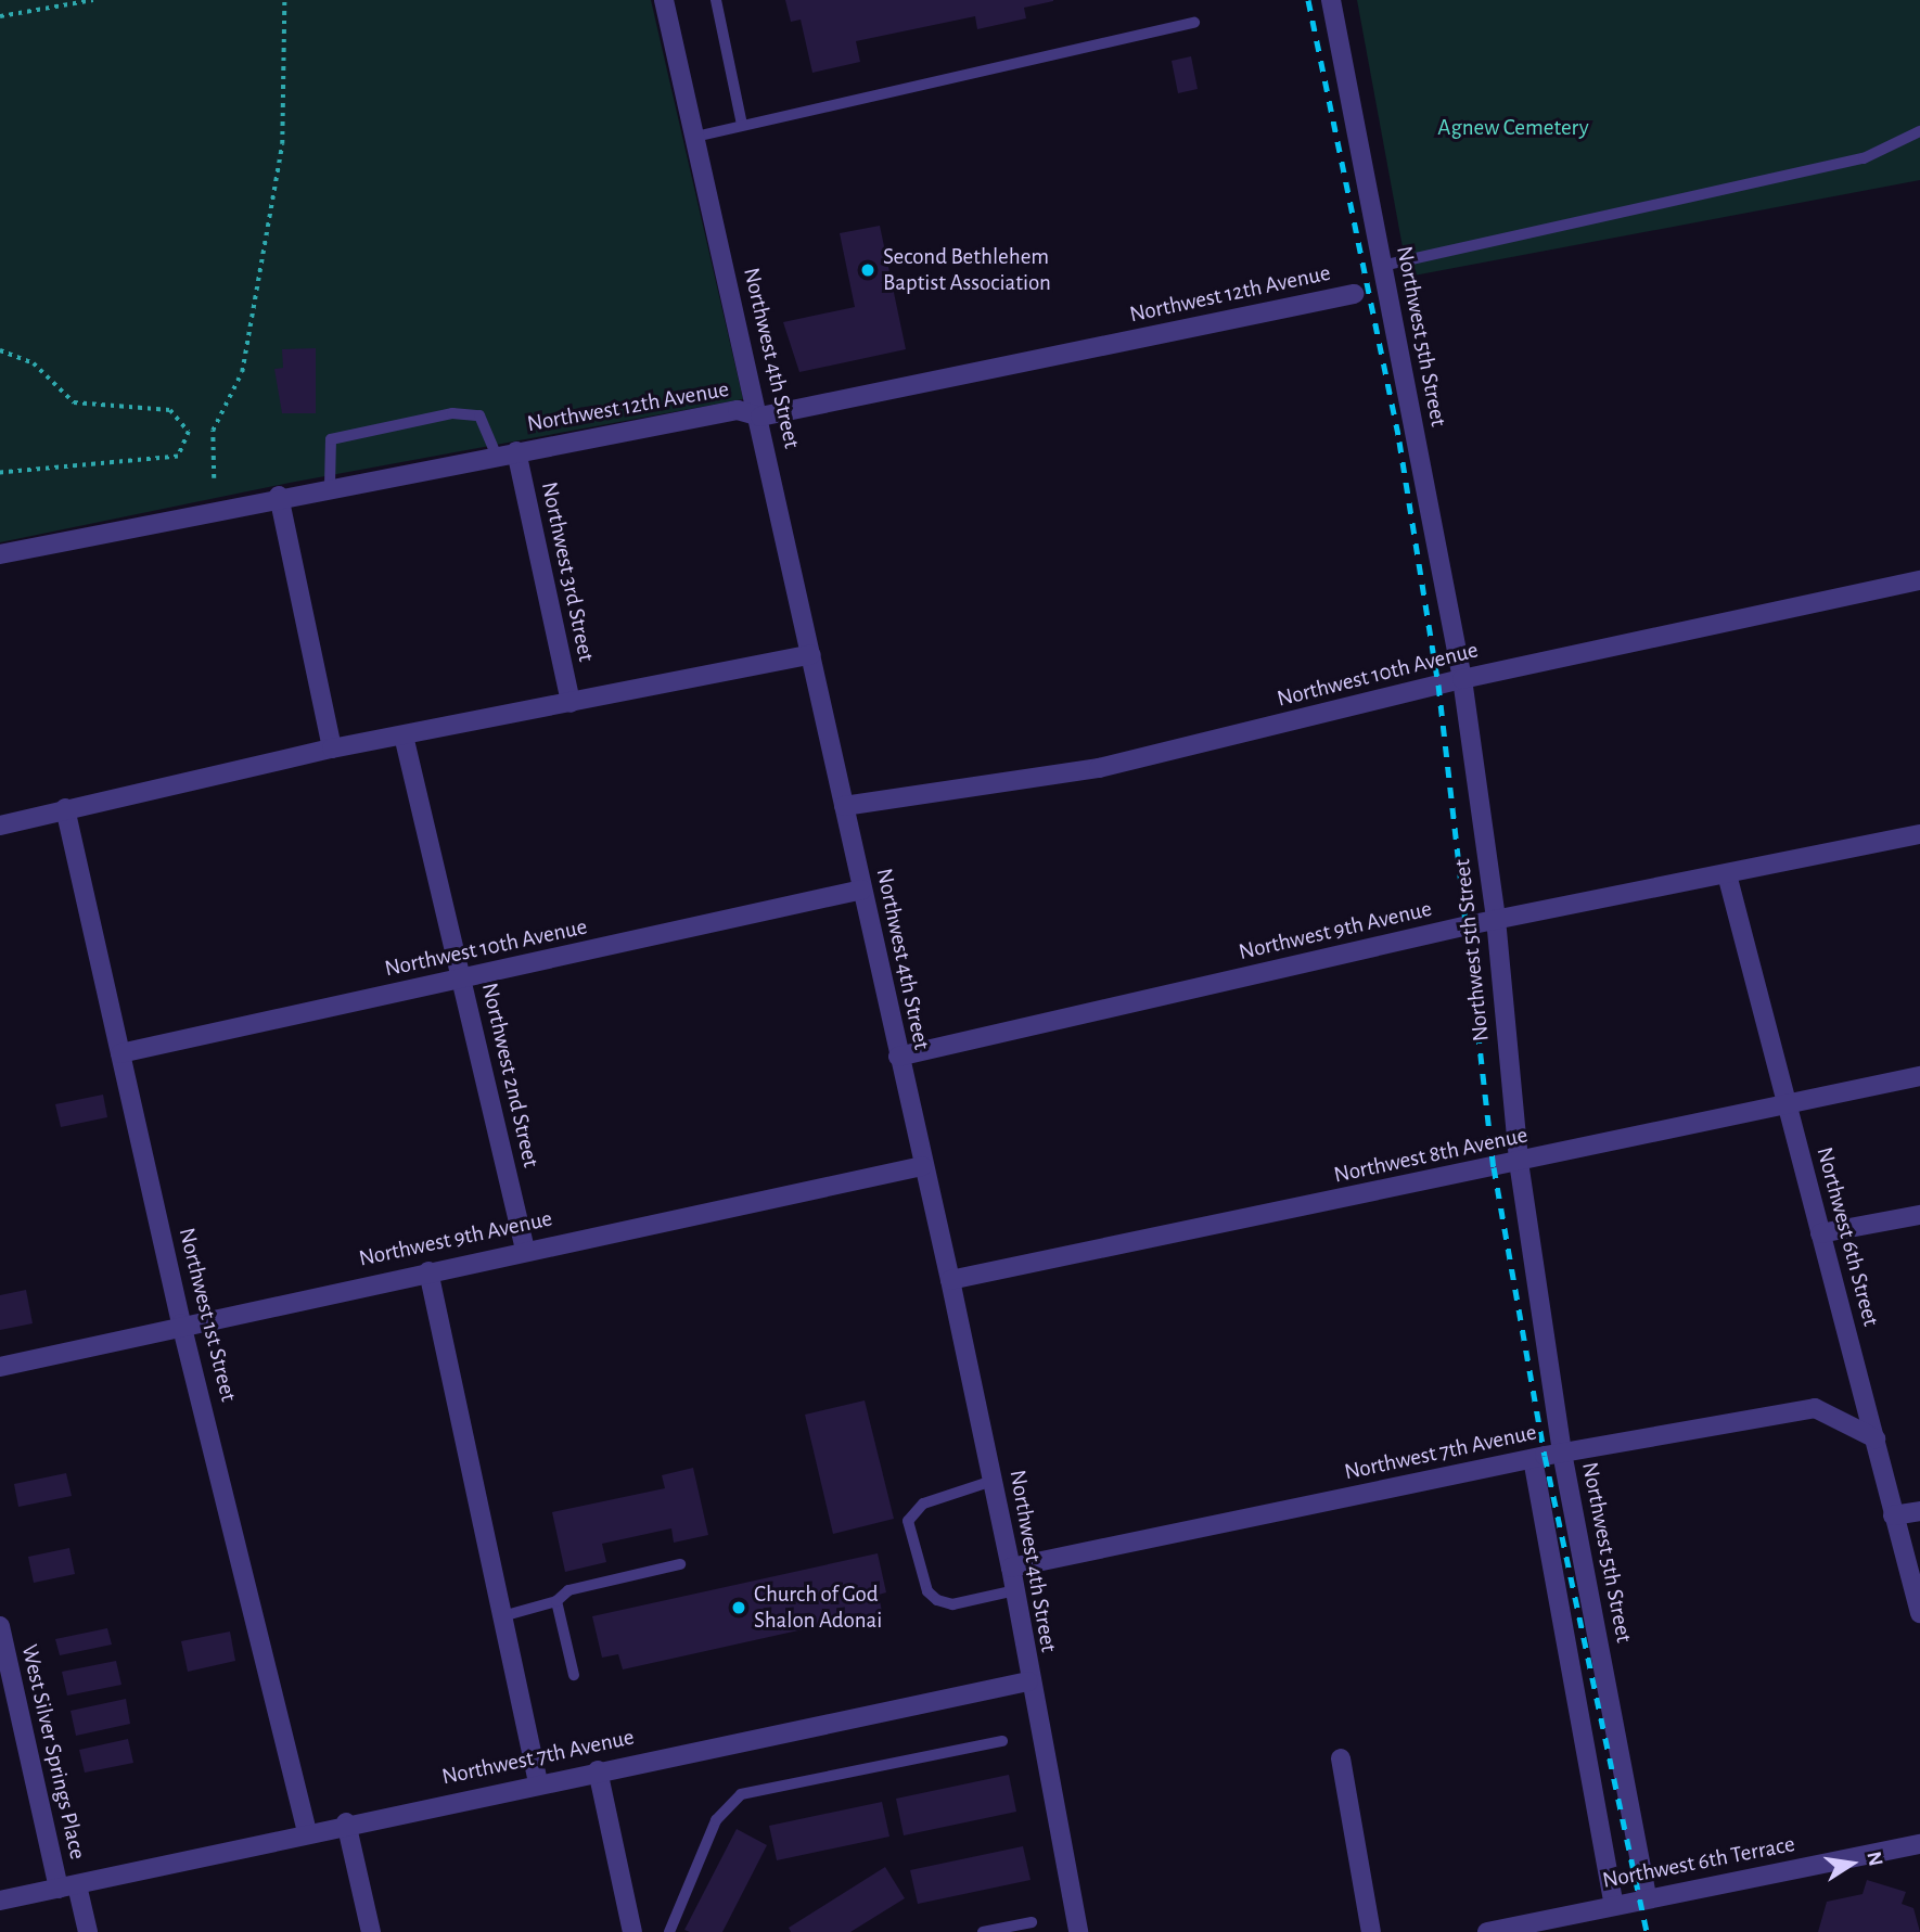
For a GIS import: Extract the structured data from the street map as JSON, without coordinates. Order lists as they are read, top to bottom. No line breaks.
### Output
{"streets":{"street":["Northwest 12th Avenue","Northwest 5th Street","Northwest 4th Street","Northwest 3rd Street","Northwest 10th Avenue","Northwest 9th Avenue","Northwest 2nd Street","Northwest 8th Avenue","Northwest 6th Street","Northwest 1st Street","Northwest 7th Avenue","West Silver Springs Place","Northwest 6th Terrace"]},"crossings":[["Northwest 12th Avenue","Northwest 4th Street"],["Northwest 12th Avenue","Northwest 3rd Street"],["Northwest 5th Street","Northwest 10th Avenue"],["Northwest 5th Street","Northwest 9th Avenue"],["Northwest 5th Street","Northwest 8th Avenue"],["Northwest 5th Street","Northwest 7th Avenue"],["Northwest 5th Street","Northwest 6th Terrace"],["Northwest 4th Street","Northwest 10th Avenue"],["Northwest 4th Street","Northwest 9th Avenue"],["Northwest 4th Street","Northwest 8th Avenue"],["Northwest 4th Street","Northwest 7th Avenue"],["Northwest 10th Avenue","Northwest 2nd Street"],["Northwest 10th Avenue","Northwest 1st Street"],["Northwest 9th Avenue","Northwest 2nd Street"],["Northwest 9th Avenue","Northwest 6th Street"],["Northwest 9th Avenue","Northwest 1st Street"],["Northwest 8th Avenue","Northwest 6th Street"],["Northwest 6th Street","Northwest 7th Avenue"],["Northwest 1st Street","Northwest 7th Avenue"],["Northwest 7th Avenue","West Silver Springs Place"]],"parks":["Agnew Cemetery"],"places":["Second Bethlehem Baptist Association","Church of God Shalon Adonai"],"north":"right"}
